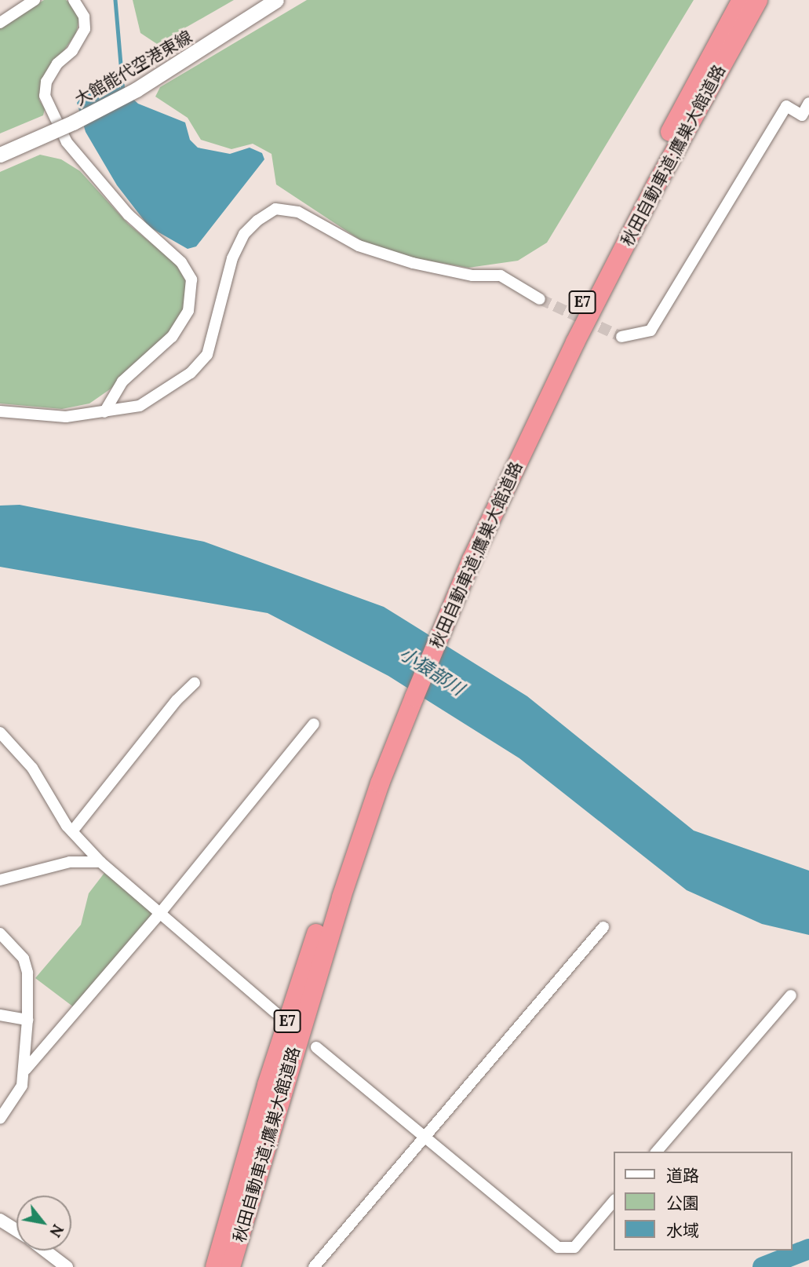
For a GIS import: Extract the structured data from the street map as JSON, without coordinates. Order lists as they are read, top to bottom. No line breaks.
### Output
{"streets":{"highway":["秋田自動車道;鷹巣大館道路","E7"],"main road":["大館能代空港東線"]},"water":["小猿部川"],"legend":["道路","公園","水域"],"north":"bottom right"}
